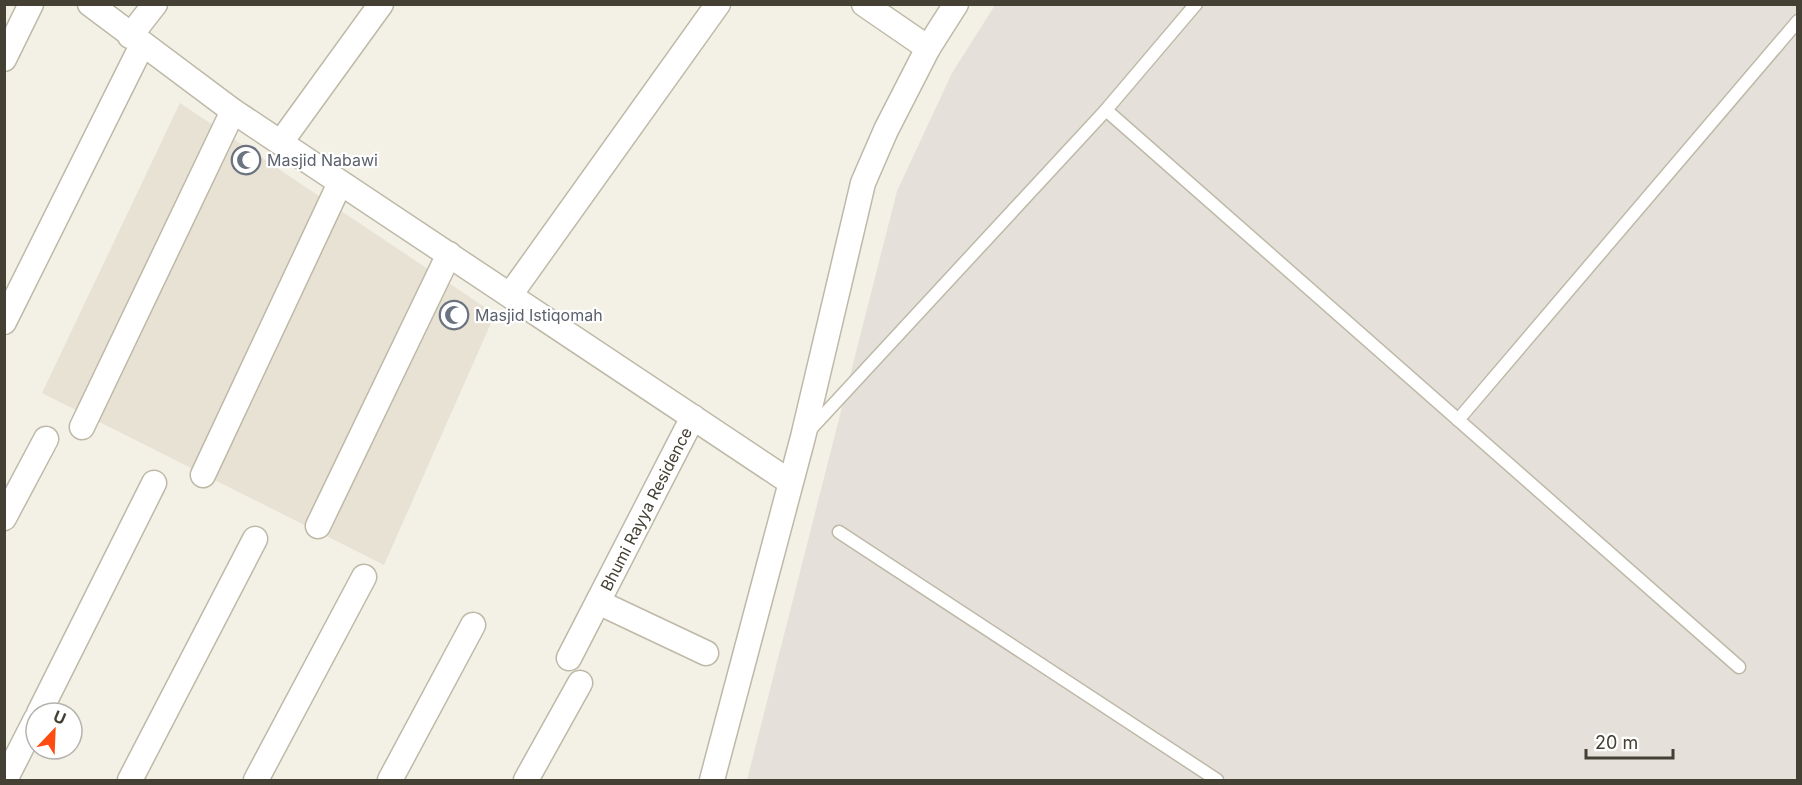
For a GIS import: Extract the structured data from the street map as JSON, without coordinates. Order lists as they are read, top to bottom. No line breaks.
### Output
{"streets":{"street":["Bhumi Rayya Residence"]},"places":{"mosque":["Masjid Nabawi","Masjid Istiqomah"]},"scale_bar":"20 m","north":"top right"}
